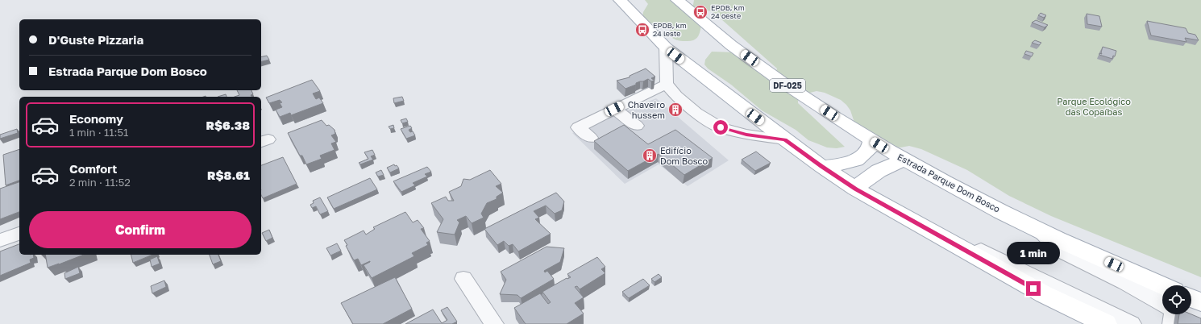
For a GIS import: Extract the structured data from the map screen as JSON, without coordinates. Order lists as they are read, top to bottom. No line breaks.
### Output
{"streets":{"main road":["DF-025","Estrada Parque Dom Bosco"]},"parks":["Parque Ecológico das Copaíbas"],"places":{"bus stop":["EPDB, km 24 oeste","EPDB, km 24 leste"],"building":["Chaveiro hussem","Edifício Dom Bosco"]},"page":{"banner":["D'Guste Pizzaria","Estrada Parque Dom Bosco"],"list":[{"name":"Economy","note":"1 min · 11:51","value":"R$6.38"},{"name":"Comfort","note":"2 min · 11:52","value":"R$8.61"}],"buttons":"Confirm","bubble":"1 min"}}
